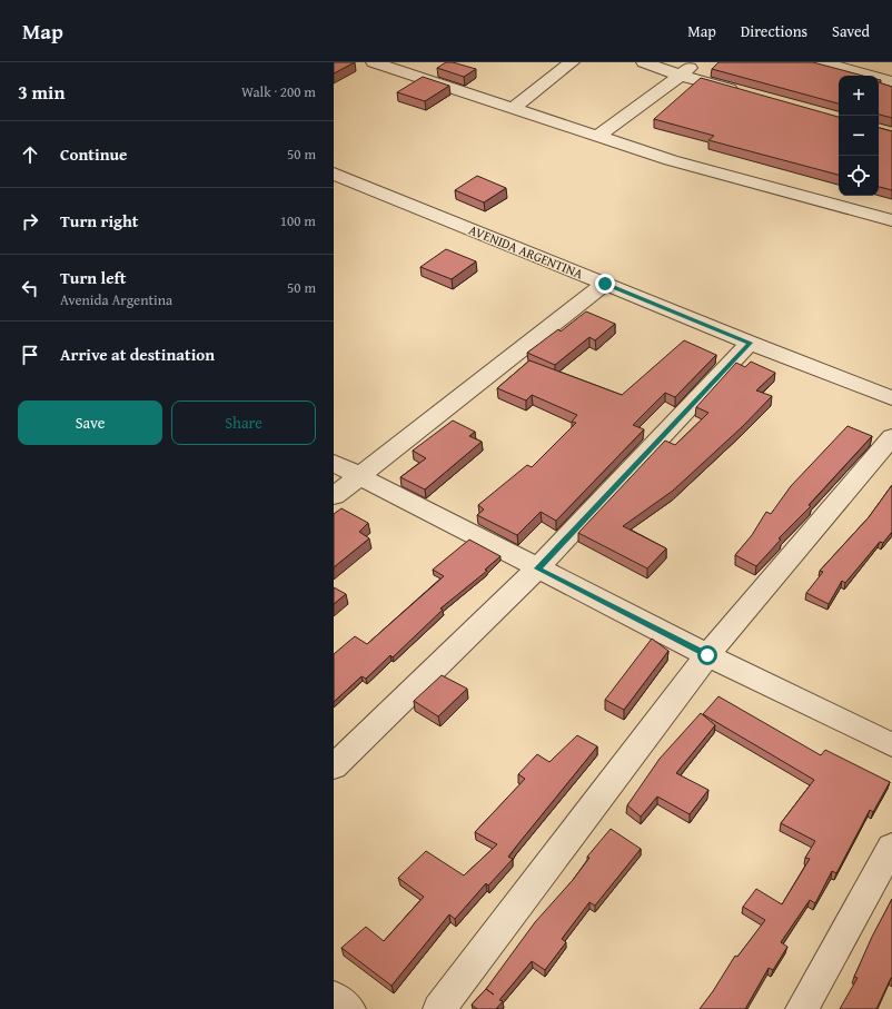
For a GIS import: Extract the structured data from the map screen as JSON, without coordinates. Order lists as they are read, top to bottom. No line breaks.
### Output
{"streets":{"street":["AVENIDA ARGENTINA"]},"page":{"header":"Map","nav":["Map","Directions","Saved"],"heading":["3 min","Walk · 200 m"],"map_buttons":["+","−"],"list":[["Continue","50 m"],["Turn right","100 m"],["Turn left","Avenida Argentina","50 m"],"Arrive at destination"],"buttons":["Save","Share"]}}
